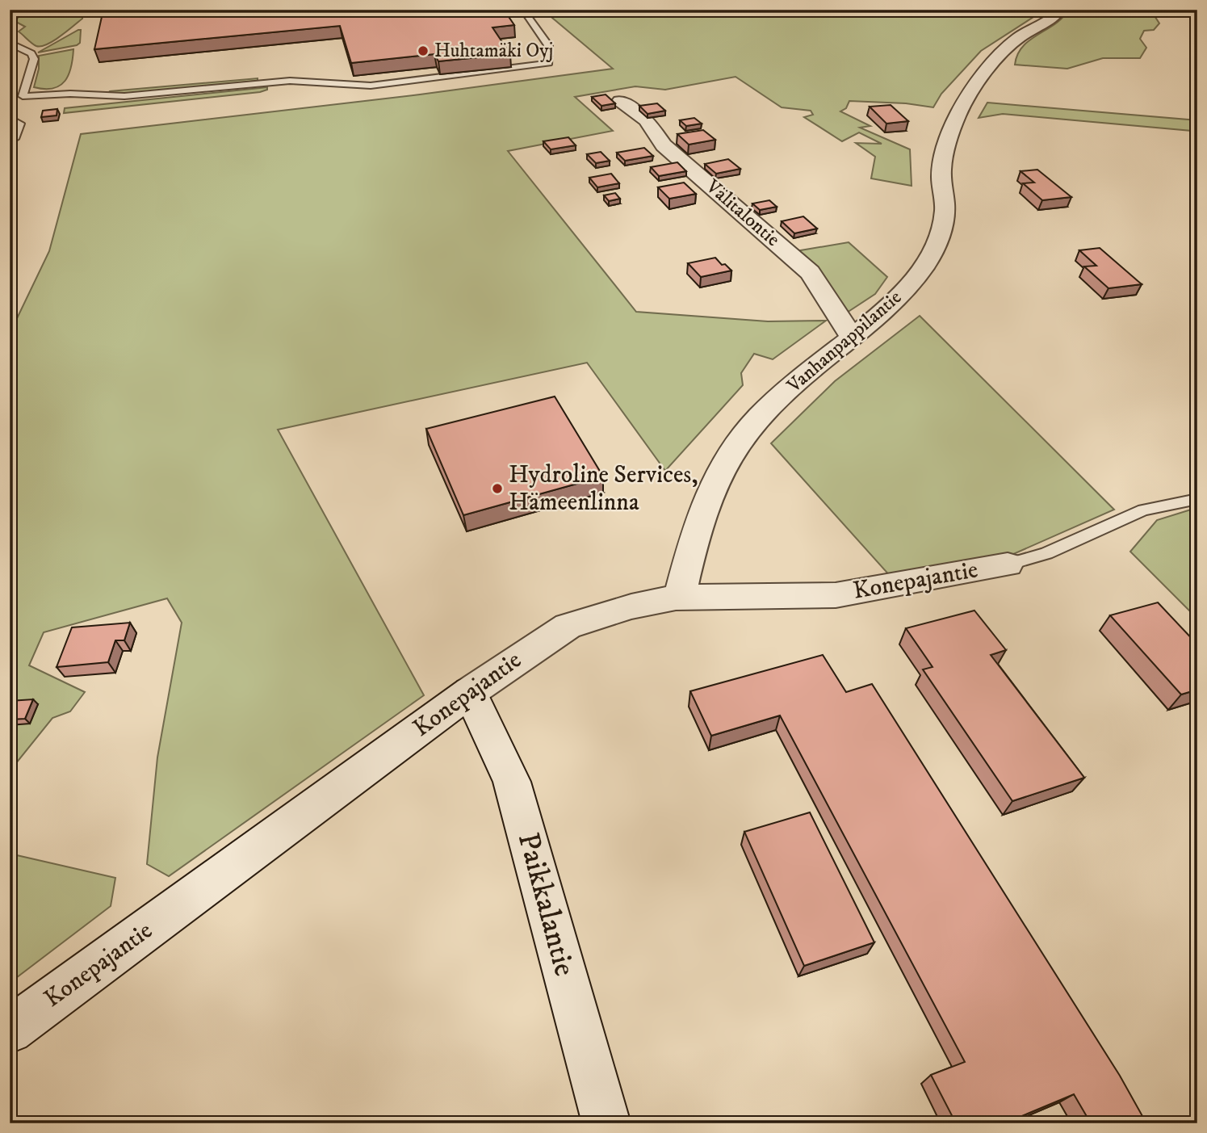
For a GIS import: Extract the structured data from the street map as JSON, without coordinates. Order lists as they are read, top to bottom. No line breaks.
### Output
{"streets":{"street":["Välitalontie","Vanhanpappilantie","Konepajantie","Paikkalantie"]},"crossings":[["Välitalontie","Vanhanpappilantie"],["Vanhanpappilantie","Konepajantie"],["Konepajantie","Paikkalantie"]],"places":["Huhtamäki Oyj","Hydroline Services, Hämeenlinna"]}
